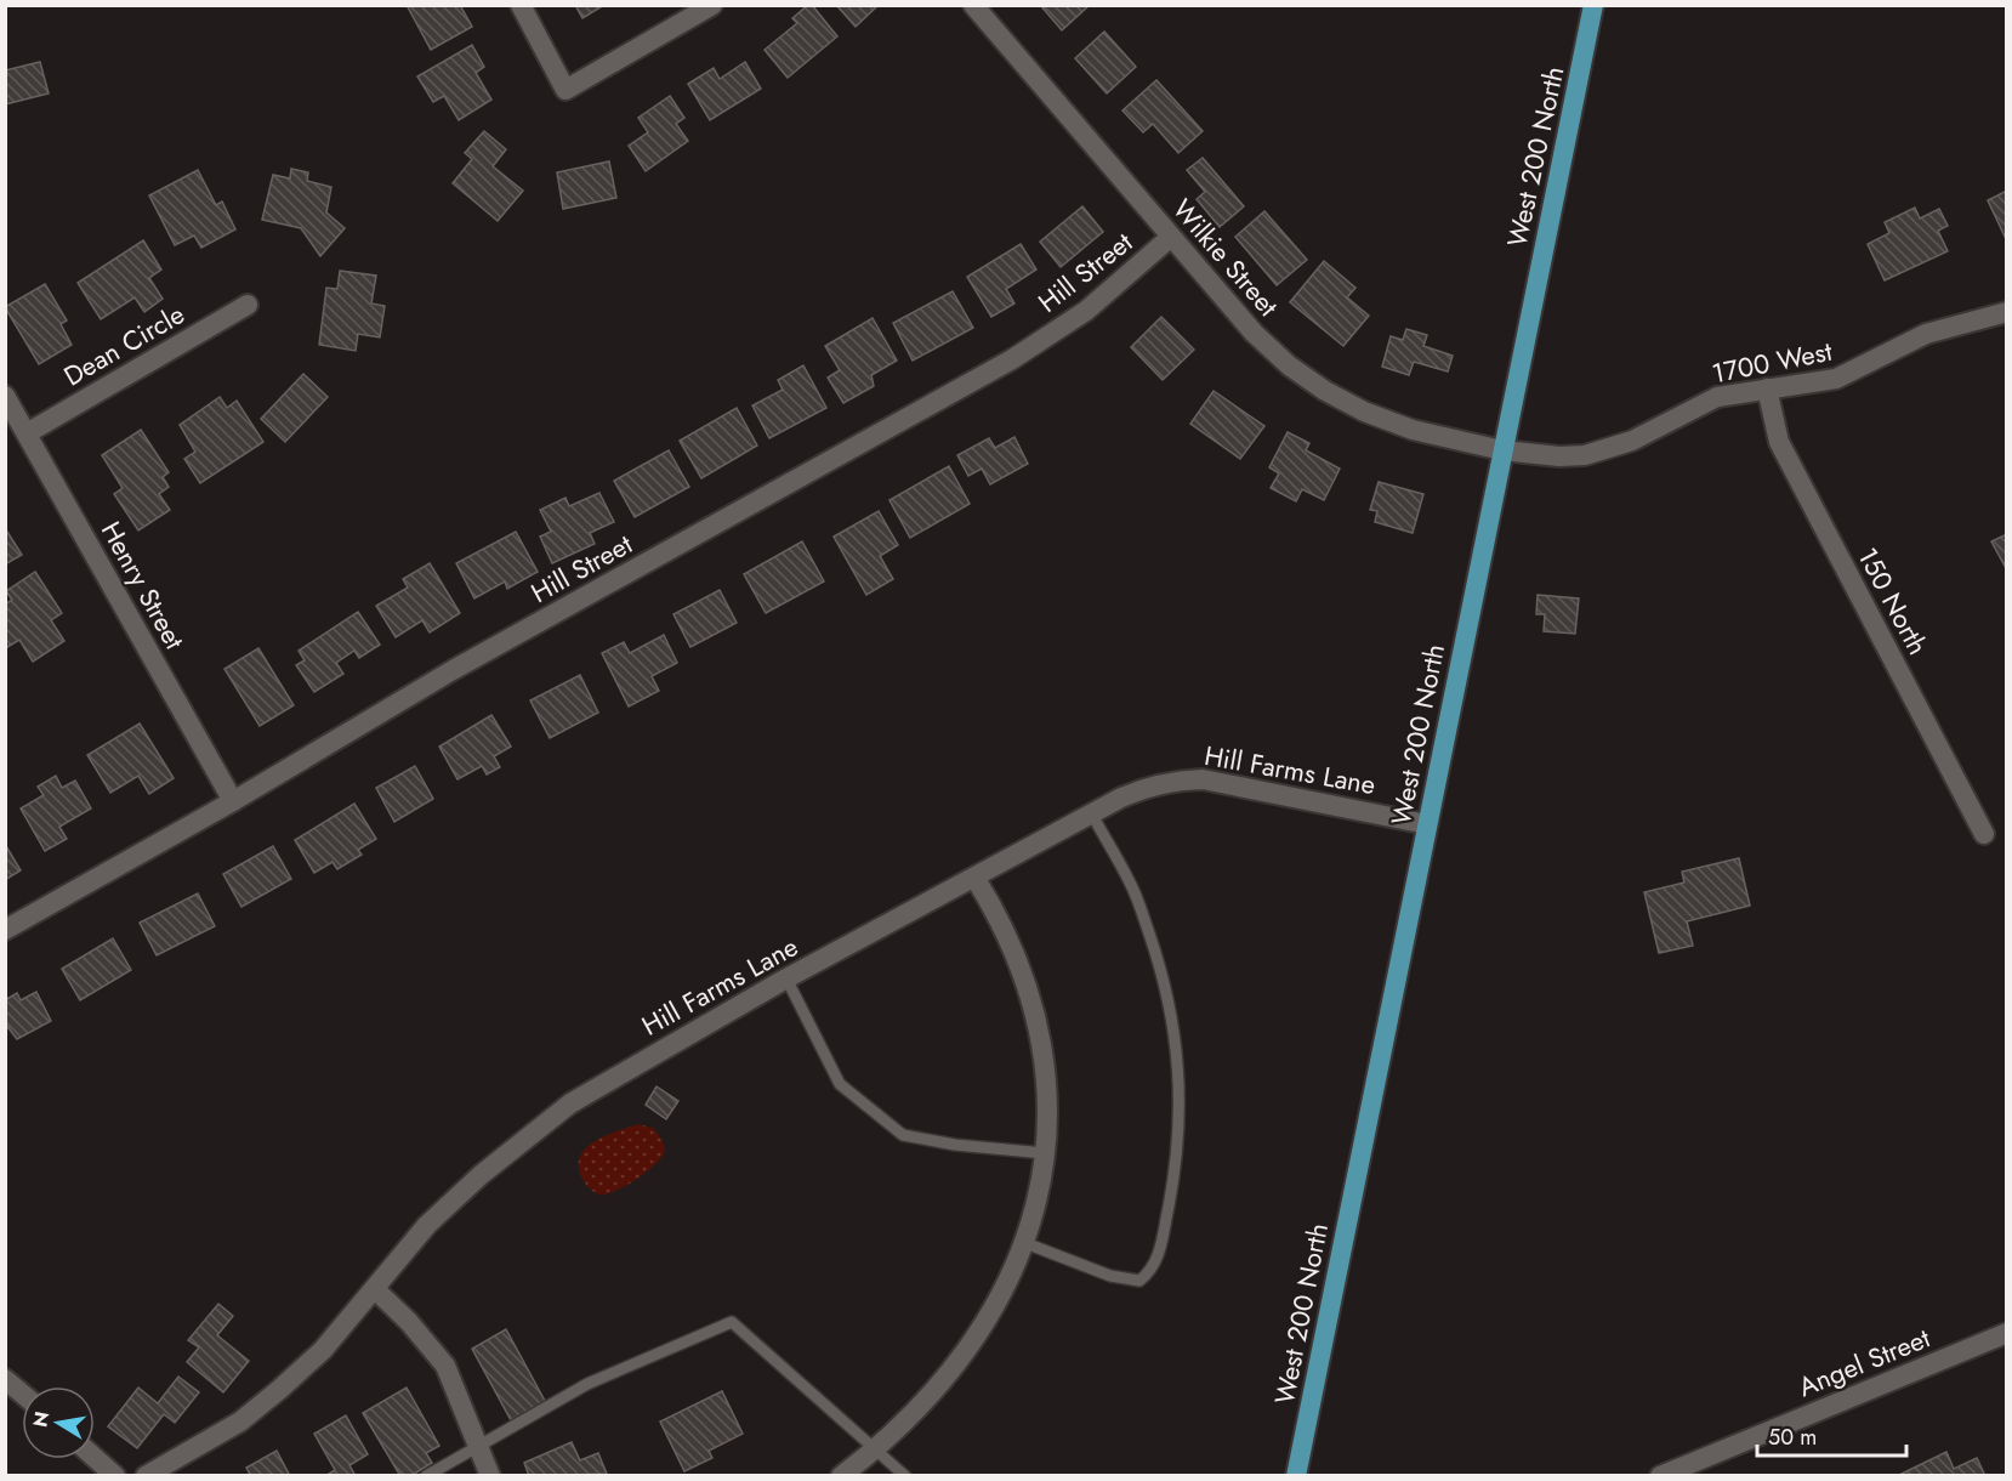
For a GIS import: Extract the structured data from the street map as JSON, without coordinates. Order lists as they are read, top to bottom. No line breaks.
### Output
{"streets":{"main road":["West 200 North"],"street":["Wilkie Street","Hill Street","Dean Circle","1700 West","Henry Street","150 North","Hill Farms Lane","Angel Street"]},"crossings":[["West 200 North","Wilkie Street"],["West 200 North","1700 West"],["West 200 North","Hill Farms Lane"],["Wilkie Street","Hill Street"],["Wilkie Street","1700 West"],["Hill Street","Henry Street"],["Dean Circle","Henry Street"],["1700 West","150 North"]],"scale_bar":"50 m","north":"left"}
